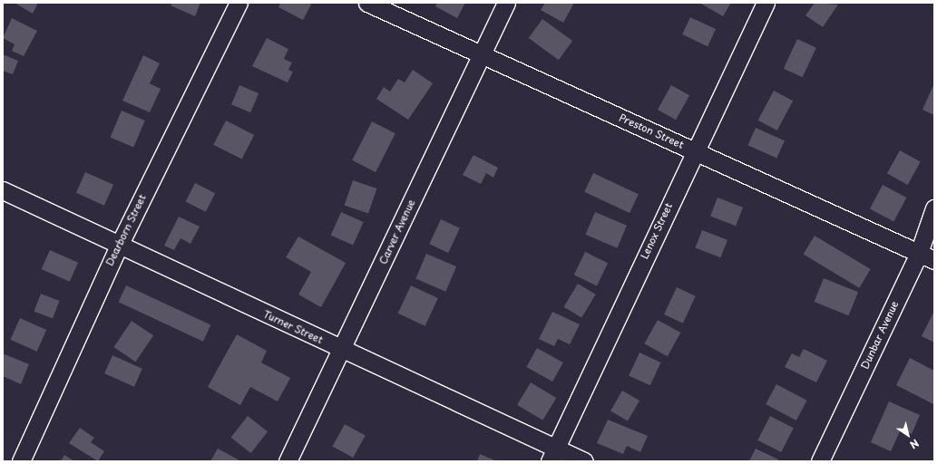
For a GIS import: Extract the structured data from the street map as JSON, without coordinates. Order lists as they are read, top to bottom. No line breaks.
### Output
{"streets":{"street":["Preston Street","Dearborn Street","Lenox Street","Carver Avenue","Turner Street","Dunbar Avenue"]},"crossings":[["Preston Street","Lenox Street"],["Preston Street","Carver Avenue"],["Preston Street","Dunbar Avenue"],["Dearborn Street","Turner Street"],["Lenox Street","Turner Street"],["Carver Avenue","Turner Street"]],"north":"bottom right"}
